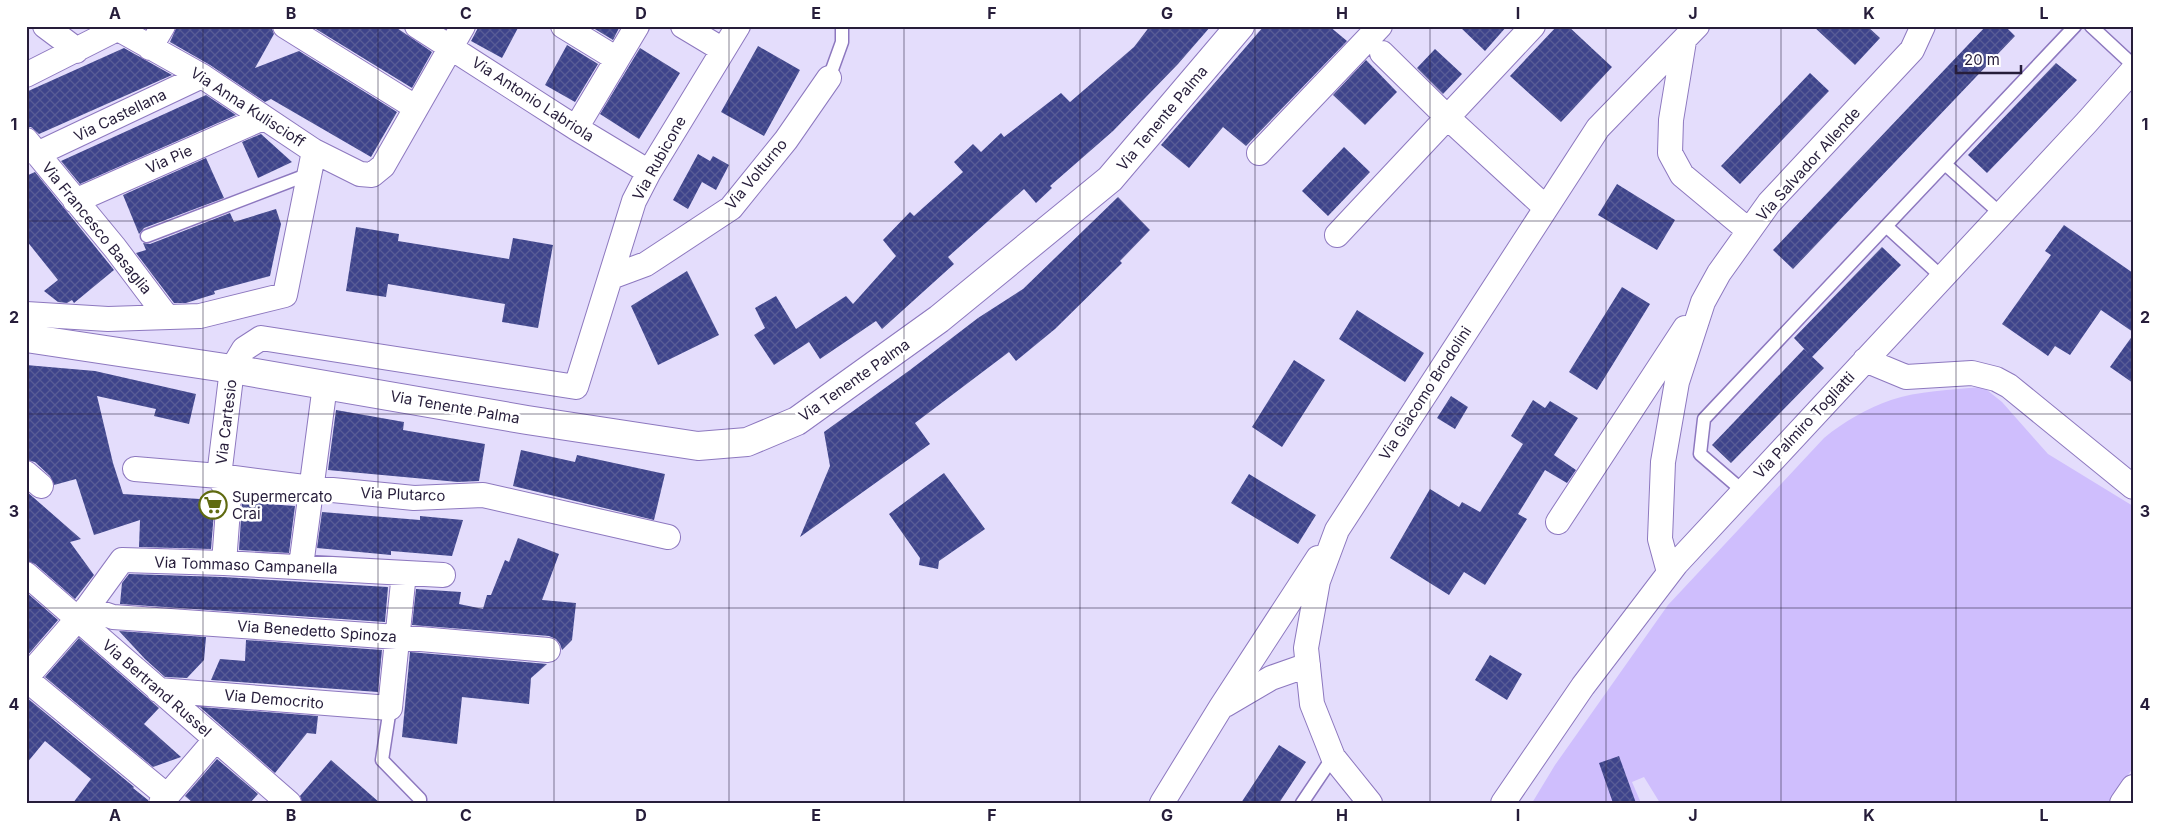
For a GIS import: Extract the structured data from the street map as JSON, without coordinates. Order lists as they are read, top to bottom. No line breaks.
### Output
{"streets":{"main road":["Via Tenente Palma"],"street":["Via Antonio Labriola","Via Anna Kuliscioff","Via Castellana","Via Rubicone","Via Pie","Via Salvador Allende","Via Volturno","Via Francesco Basaglia","Via Giacomo Brodolini","Via Cartesio","Via Palmiro Togliatti","Via Plutarco","Via Tommaso Campanella","Via Benedetto Spinoza","Via Bertrand Russel","Via Democrito"]},"crossings":[["Via Antonio Labriola","Via Rubicone"],["Via Anna Kuliscioff","Via Castellana"],["Via Anna Kuliscioff","Via Pie"],["Via Castellana","Via Francesco Basaglia"],["Via Tenente Palma","Via Rubicone"],["Via Tenente Palma","Via Cartesio"],["Via Rubicone","Via Volturno"],["Via Rubicone","Via Cartesio"],["Via Pie","Via Francesco Basaglia"],["Via Salvador Allende","Via Palmiro Togliatti"],["Via Cartesio","Via Plutarco"],["Via Cartesio","Via Tommaso Campanella"],["Via Tommaso Campanella","Via Benedetto Spinoza"],["Via Tommaso Campanella","Via Bertrand Russel"],["Via Benedetto Spinoza","Via Bertrand Russel"],["Via Bertrand Russel","Via Democrito"]],"places":{"supermarket":["Supermercato Crai"]},"scale_bar":"20 m","grid":{"columns":["A","B","C","D","E","F","G","H","I","J","K","L"],"rows":["1","2","3","4"]}}
